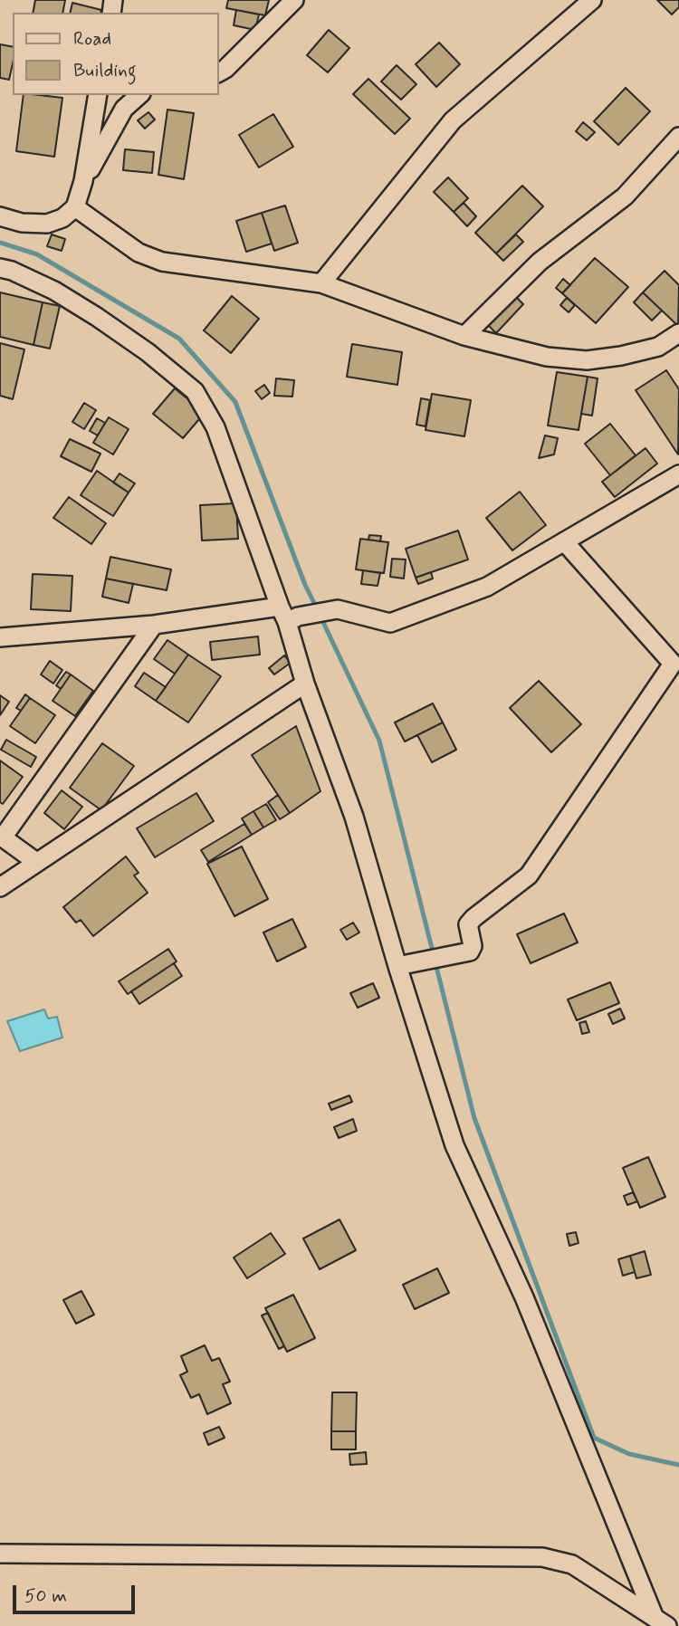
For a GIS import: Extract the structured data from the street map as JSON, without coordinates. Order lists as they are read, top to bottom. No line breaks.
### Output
{"legend":["Road","Building"],"scale_bar":"50 m"}
